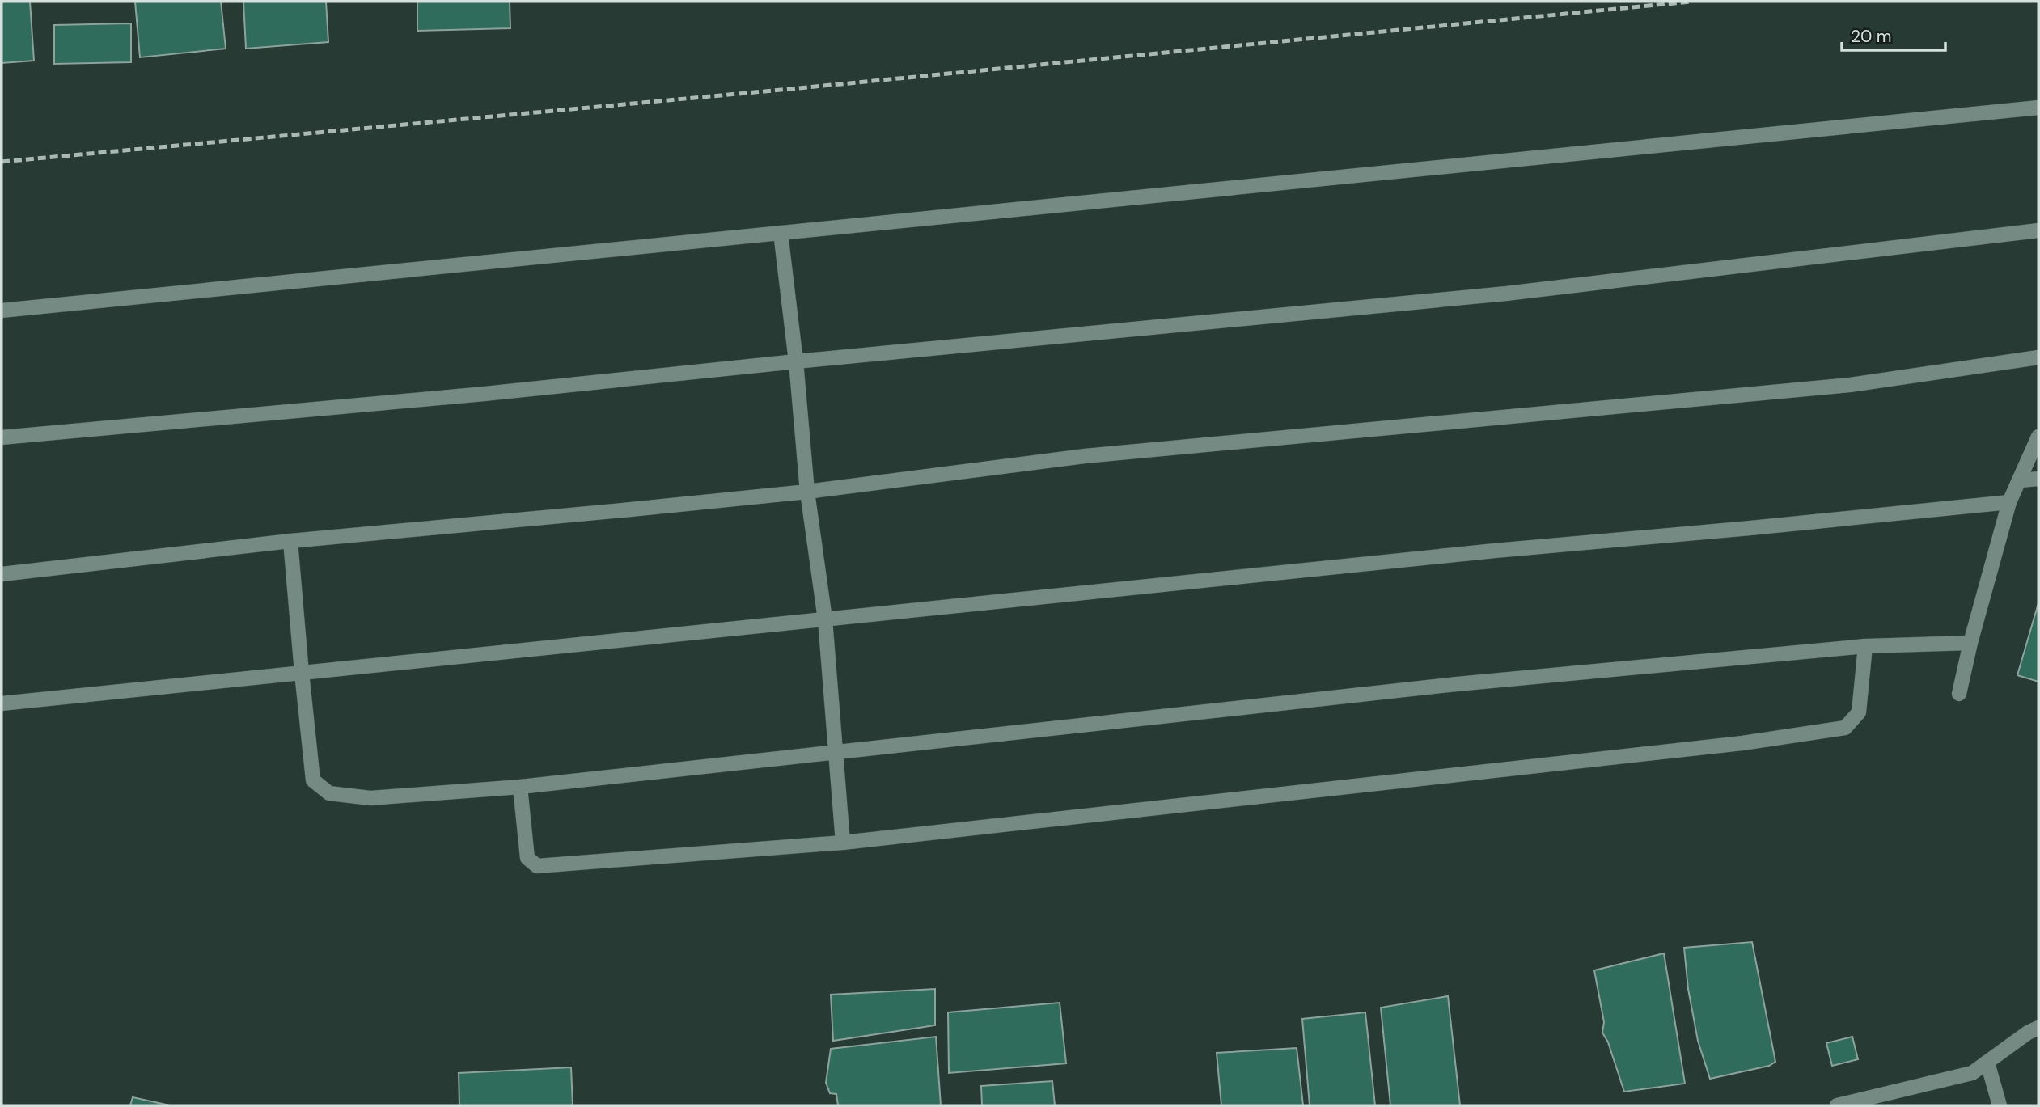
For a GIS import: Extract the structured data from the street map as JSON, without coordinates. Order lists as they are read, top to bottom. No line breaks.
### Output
{"scale_bar":"20 m"}
